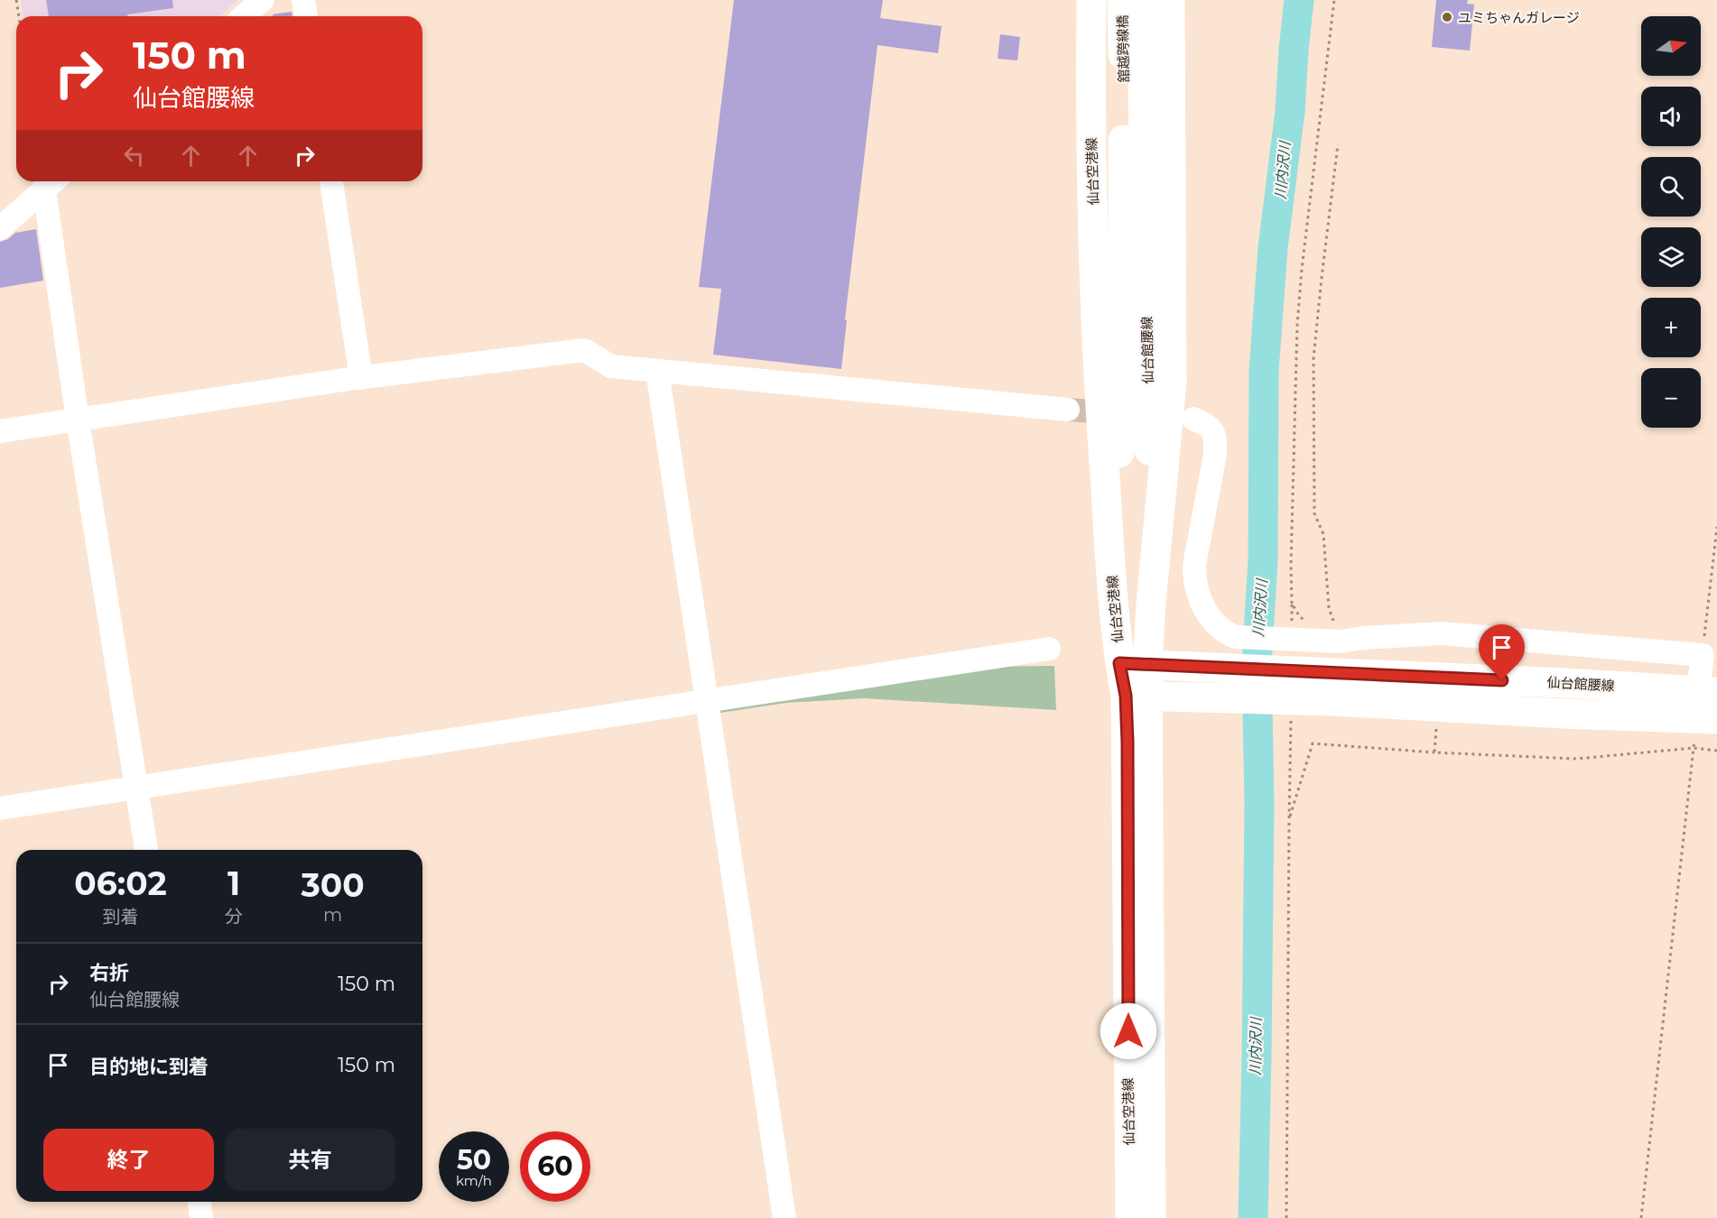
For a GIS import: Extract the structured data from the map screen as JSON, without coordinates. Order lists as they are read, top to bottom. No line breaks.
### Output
{"streets":{"main road":["舘越跨線橋","仙台空港線","仙台館腰線"]},"crossings":[["舘越跨線橋","仙台館腰線"],["仙台空港線","仙台館腰線"]],"water":["川内沢川"],"places":["ユミちゃんガレージ"],"north":"right","page":{"map_buttons":["+","−"],"turn":["150 m","仙台館腰線"],"eta":["06:02","到着","1","分","300","m"],"list":[{"name":"右折","note":"仙台館腰線","value":"150 m"},{"name":"目的地に到着","value":"150 m"}],"buttons":["終了","共有"],"speed":"50 km/h","limit":"60"}}
